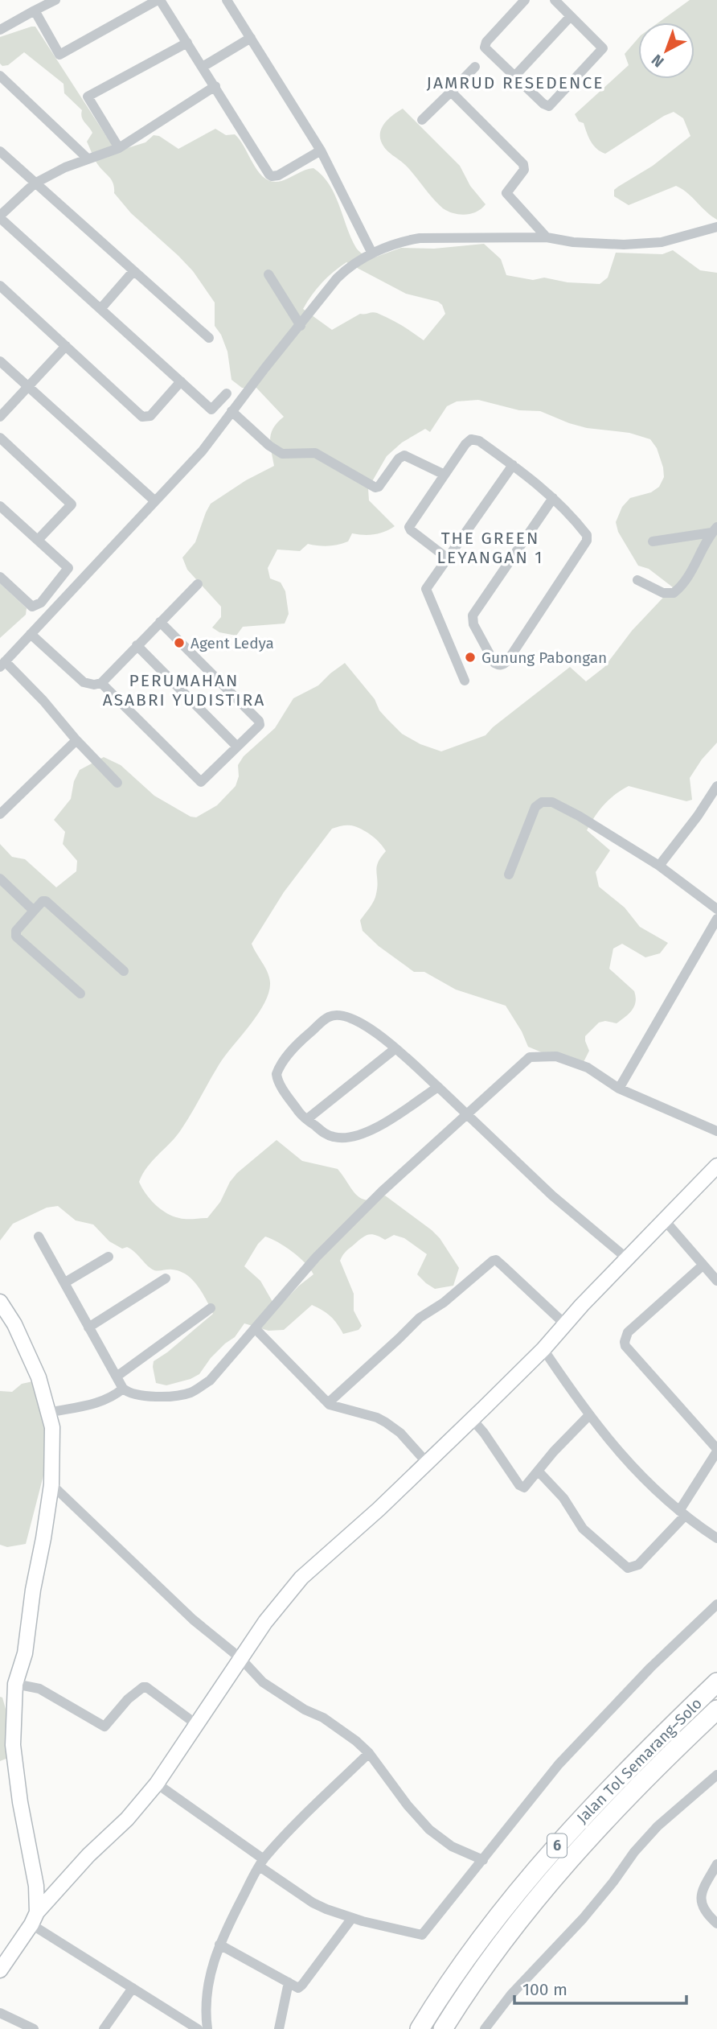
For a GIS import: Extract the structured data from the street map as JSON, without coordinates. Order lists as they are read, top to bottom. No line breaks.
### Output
{"streets":{"highway":["Jalan Tol Semarang–Solo","6"]},"districts":["JAMRUD RESEDENCE","THE GREEN LEYANGAN 1","PERUMAHAN ASABRI YUDISTIRA"],"places":["Agent Ledya","Gunung Pabongan"],"scale_bar":"100 m","north":"bottom left"}
